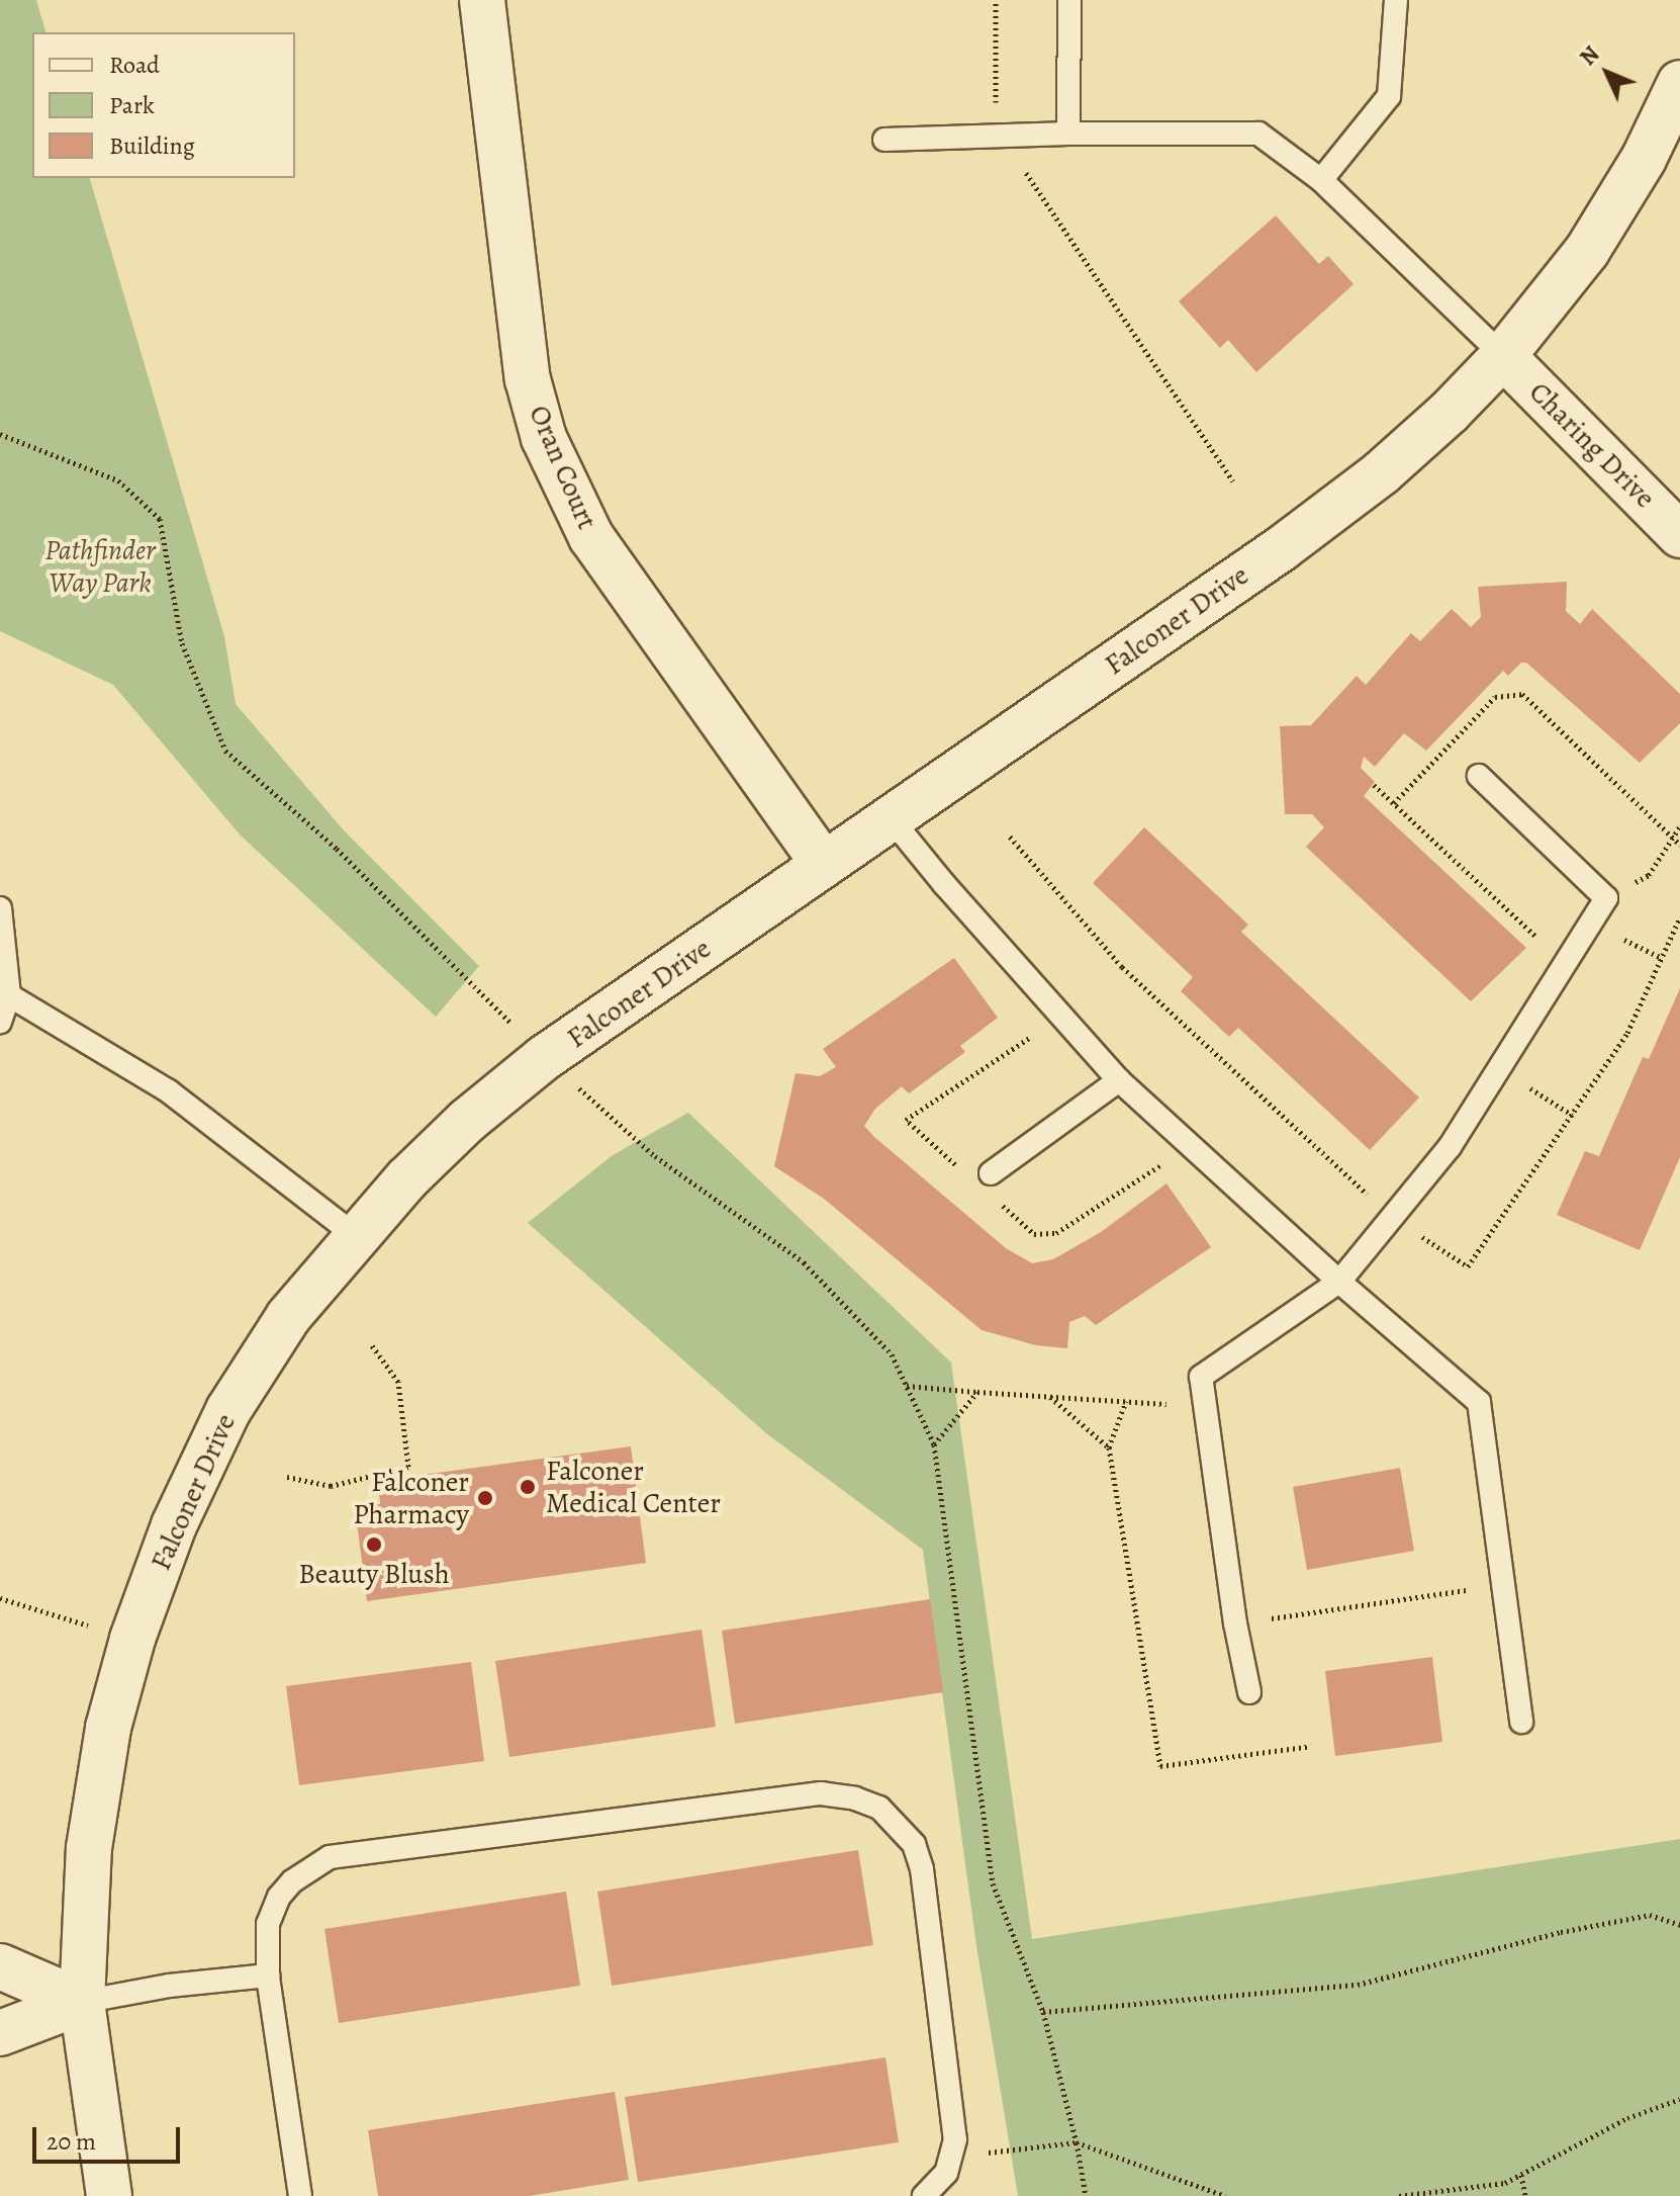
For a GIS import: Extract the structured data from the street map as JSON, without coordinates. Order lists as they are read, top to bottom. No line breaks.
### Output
{"streets":{"street":["Charing Drive","Oran Court","Falconer Drive"]},"crossings":[["Charing Drive","Falconer Drive"],["Oran Court","Falconer Drive"]],"parks":["Pathfinder Way Park"],"places":["Falconer Medical Center","Falconer Pharmacy","Beauty Blush"],"legend":["Road","Park","Building"],"scale_bar":"20 m","north":"top left"}
